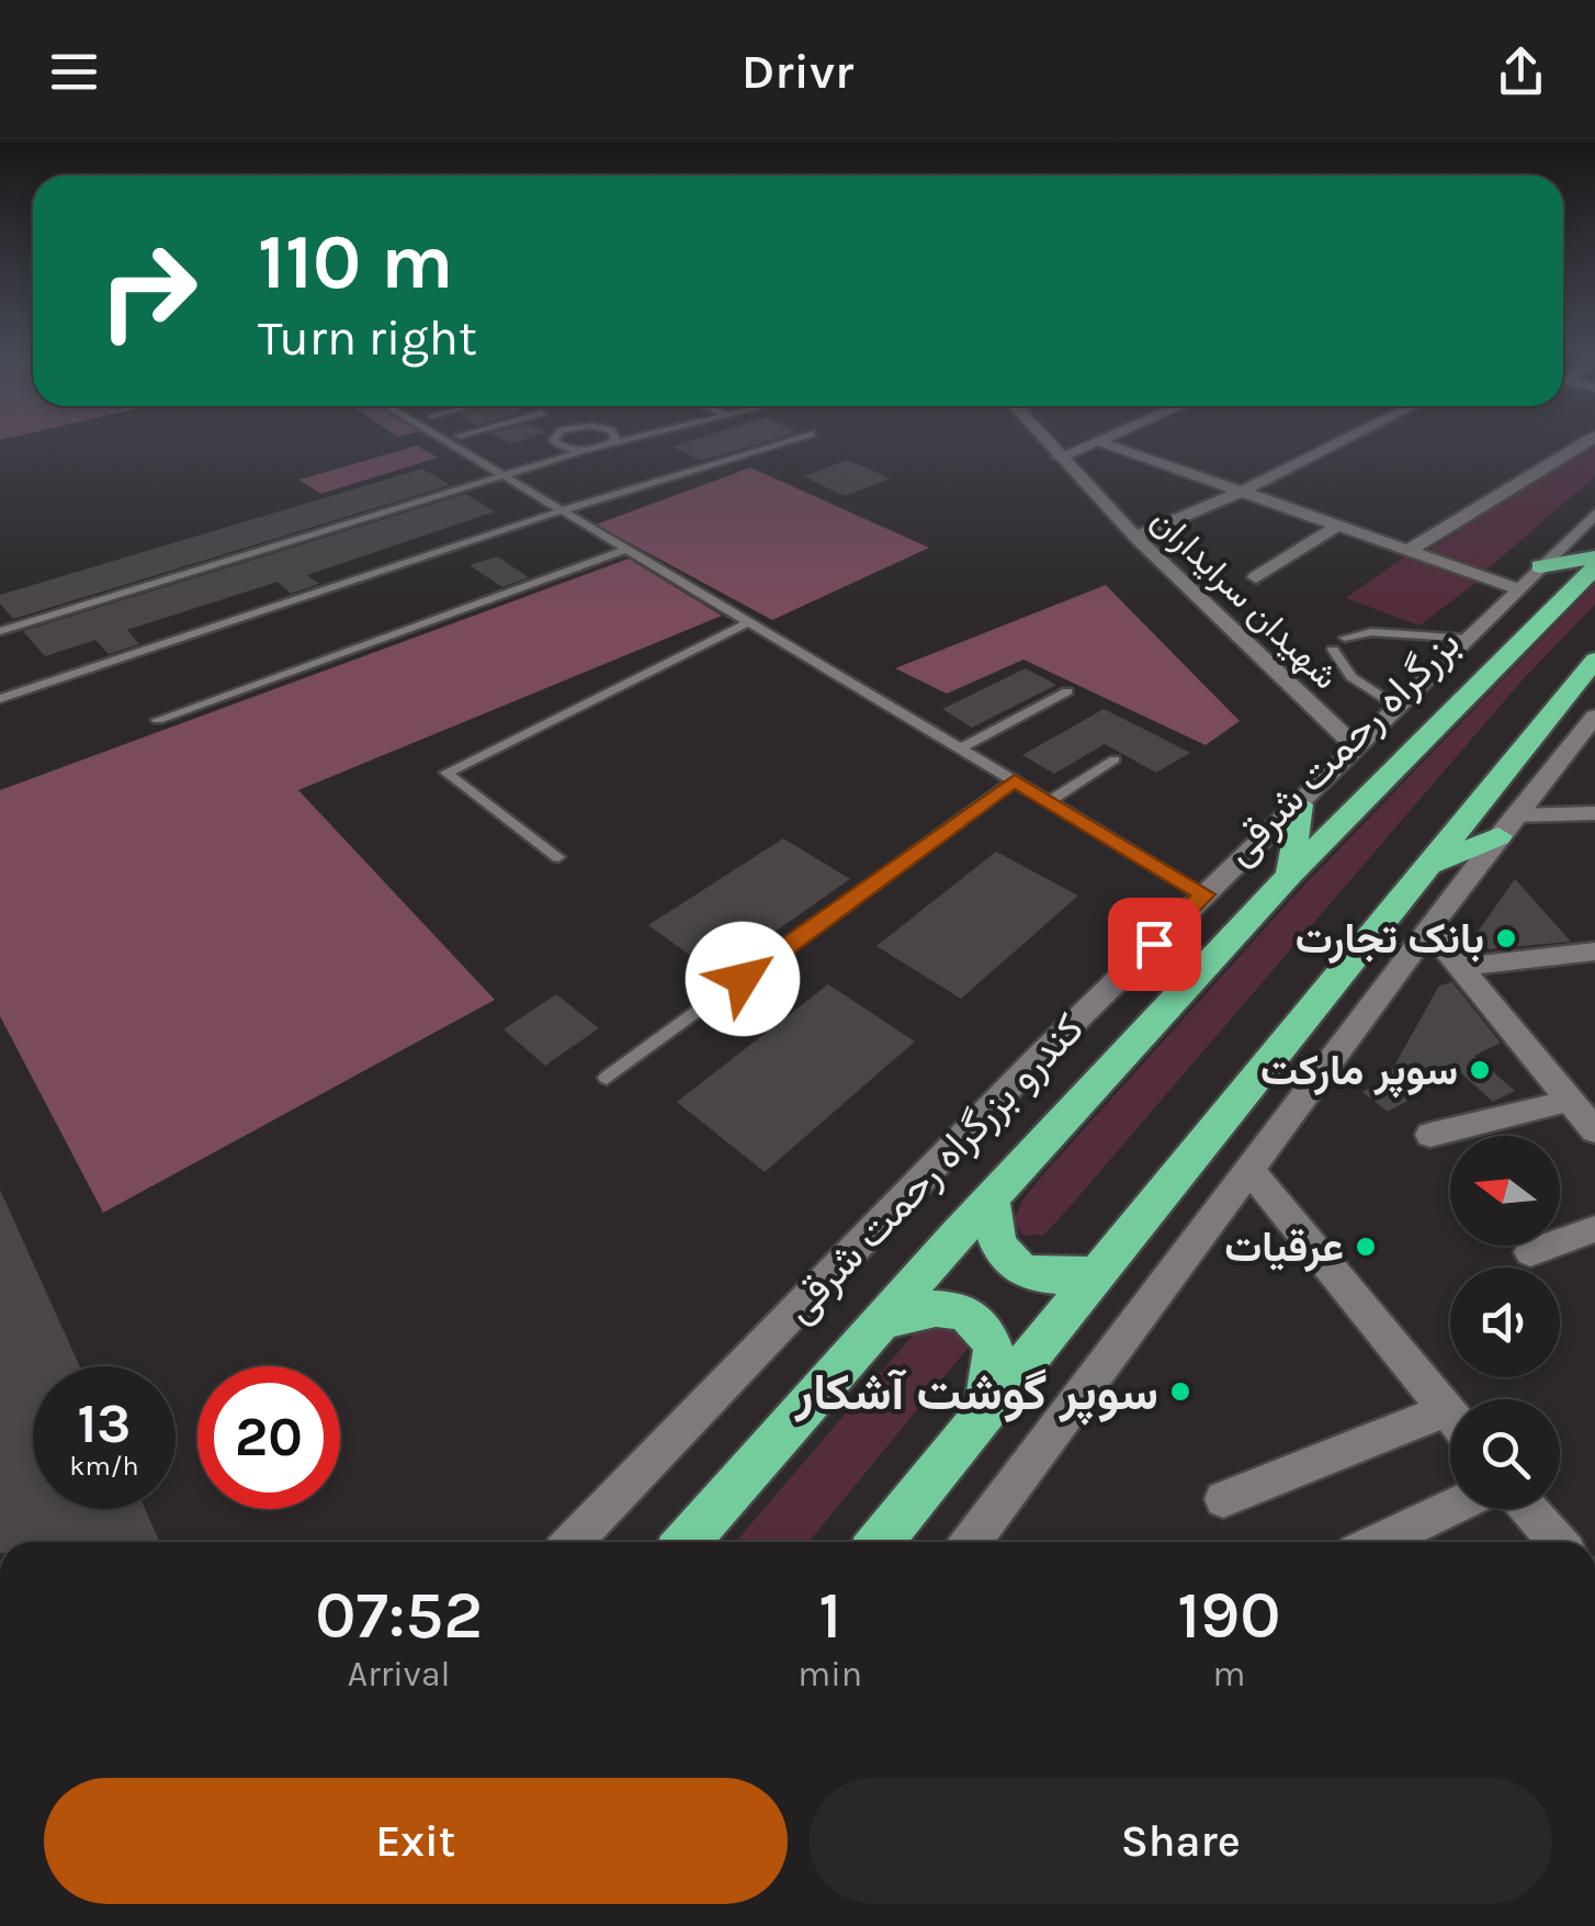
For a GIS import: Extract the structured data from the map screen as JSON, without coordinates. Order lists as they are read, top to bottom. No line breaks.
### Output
{"streets":{"highway":["بزرگراه رحمت شرقی"],"street":["شهیدان سرایداران","کندرو بزرگراه رحمت شرقی"]},"crossings":[["شهیدان سرایداران","کندرو بزرگراه رحمت شرقی"]],"places":["بانک تجارت","سوپر مارکت","عرقیات","سوپر گوشت آشکار"],"north":"left","page":{"header":"Drivr","turn":["110 m","Turn right"],"speed":"13 km/h","limit":"20","eta":["07:52","Arrival","1","min","190","m"],"buttons":["Exit","Share"]}}
